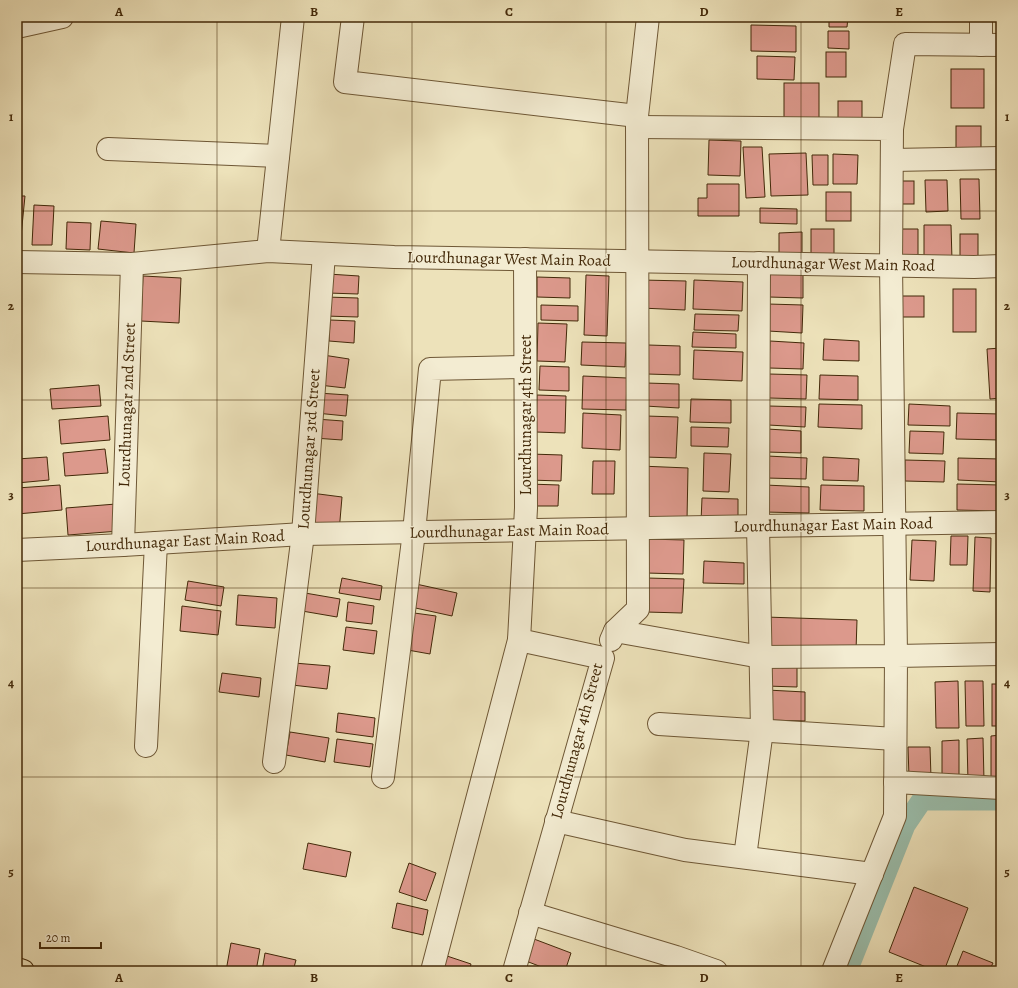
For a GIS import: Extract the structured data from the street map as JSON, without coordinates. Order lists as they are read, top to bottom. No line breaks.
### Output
{"streets":{"street":["Lourdhunagar West Main Road","Lourdhunagar 2nd Street","Lourdhunagar 4th Street","Lourdhunagar 3rd Street","Lourdhunagar East Main Road"]},"crossings":[["Lourdhunagar West Main Road","Lourdhunagar 2nd Street"],["Lourdhunagar West Main Road","Lourdhunagar 4th Street"],["Lourdhunagar West Main Road","Lourdhunagar 3rd Street"],["Lourdhunagar 2nd Street","Lourdhunagar East Main Road"],["Lourdhunagar 4th Street","Lourdhunagar East Main Road"],["Lourdhunagar 3rd Street","Lourdhunagar East Main Road"]],"scale_bar":"20 m","grid":{"columns":["A","B","C","D","E"],"rows":["1","2","3","4","5"]}}
